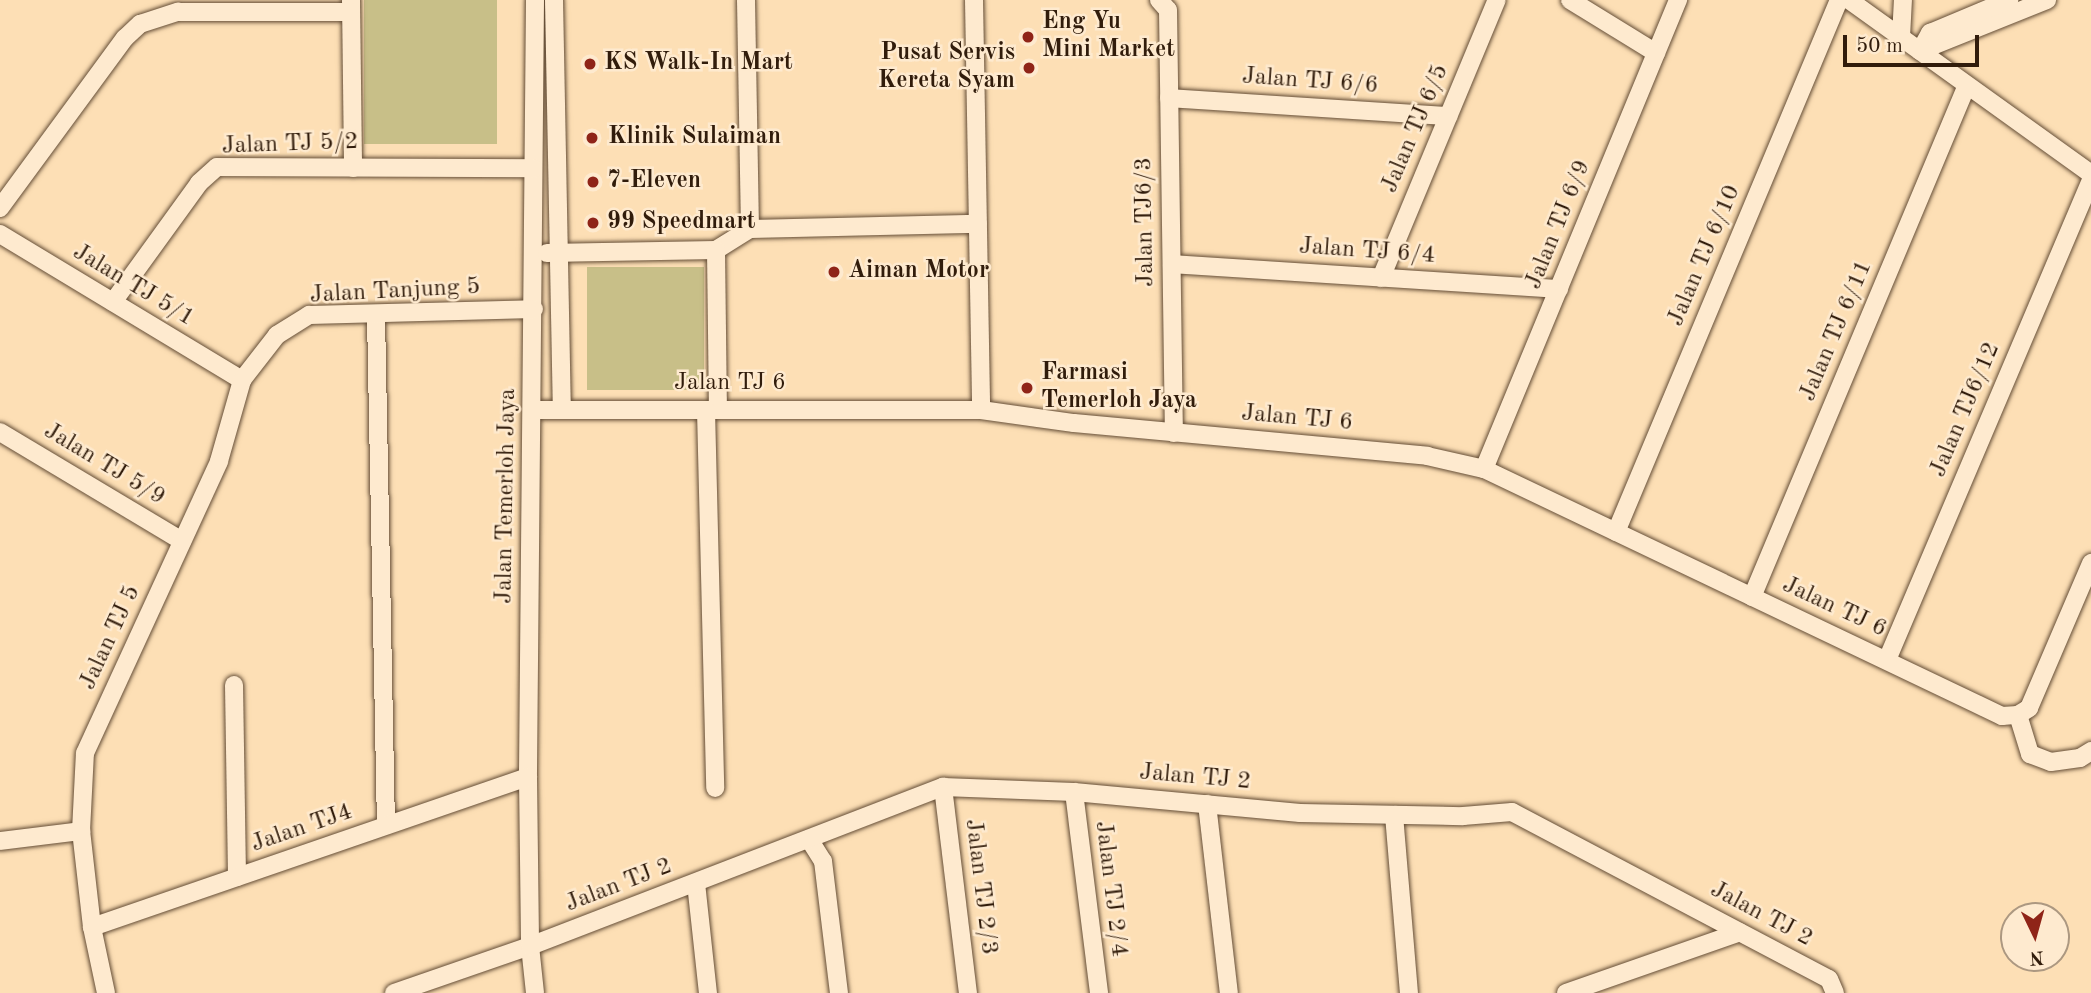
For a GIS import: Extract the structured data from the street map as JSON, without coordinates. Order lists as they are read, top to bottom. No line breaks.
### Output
{"streets":{"street":["Jalan TJ 6/6","Jalan TJ 6/5","Jalan TJ 5/2","Jalan TJ6/3","Jalan TJ 6/9","Jalan TJ 6/4","Jalan TJ 6/10","Jalan TJ 5/1","Jalan Tanjung 5","Jalan TJ 6/11","Jalan TJ 6","Jalan TJ6/12","Jalan TJ 5/9","Jalan Temerloh Jaya","Jalan TJ 5","Jalan TJ 2","Jalan TJ4","Jalan TJ 2/3","Jalan TJ 2/4"]},"crossings":[["Jalan TJ 6/6","Jalan TJ 6/5"],["Jalan TJ 6/6","Jalan TJ6/3"],["Jalan TJ 6/5","Jalan TJ 6/4"],["Jalan TJ 5/2","Jalan TJ 5/1"],["Jalan TJ 5/2","Jalan Temerloh Jaya"],["Jalan TJ6/3","Jalan TJ 6/4"],["Jalan TJ6/3","Jalan TJ 6"],["Jalan TJ 6/9","Jalan TJ 6/4"],["Jalan TJ 6/9","Jalan TJ 6"],["Jalan TJ 6/10","Jalan TJ 6"],["Jalan TJ 5/1","Jalan Tanjung 5"],["Jalan TJ 5/1","Jalan TJ 5"],["Jalan Tanjung 5","Jalan Temerloh Jaya"],["Jalan Tanjung 5","Jalan TJ 5"],["Jalan TJ 6/11","Jalan TJ 6"],["Jalan TJ 6","Jalan TJ6/12"],["Jalan TJ 6","Jalan Temerloh Jaya"],["Jalan TJ 5/9","Jalan TJ 5"],["Jalan Temerloh Jaya","Jalan TJ 2"],["Jalan Temerloh Jaya","Jalan TJ4"],["Jalan TJ 5","Jalan TJ4"],["Jalan TJ 2","Jalan TJ 2/3"],["Jalan TJ 2","Jalan TJ 2/4"]],"places":["Eng Yu Mini Market","KS Walk-In Mart","Pusat Servis Kereta Syam","Klinik Sulaiman","7-Eleven","99 Speedmart","Aiman Motor","Farmasi Temerloh Jaya"],"scale_bar":"50 m","north":"bottom"}
